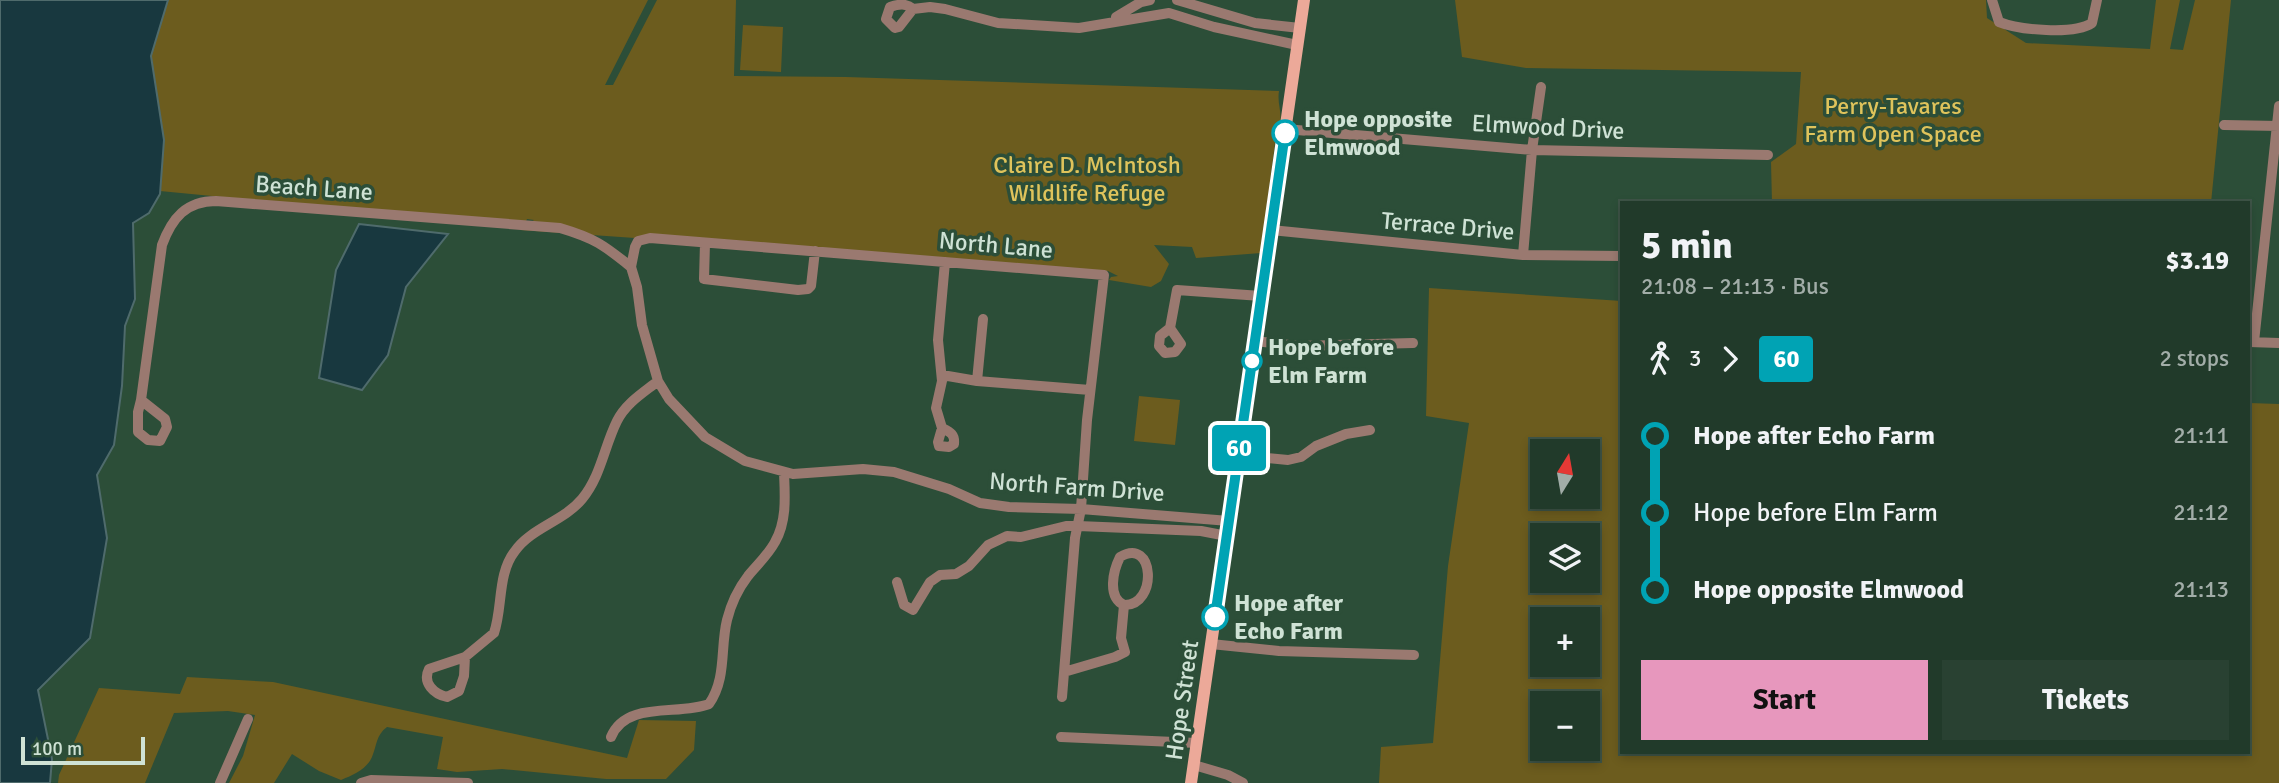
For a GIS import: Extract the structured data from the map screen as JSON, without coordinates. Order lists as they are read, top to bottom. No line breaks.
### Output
{"streets":{"main road":["Hope Street"],"street":["Elmwood Drive","Beach Lane","Terrace Drive","North Lane","North Farm Drive"]},"crossings":[["Elmwood Drive","Hope Street"],["Beach Lane","North Lane"],["Beach Lane","North Farm Drive"],["Terrace Drive","Hope Street"],["North Lane","North Farm Drive"],["North Farm Drive","Hope Street"]],"parks":["Perry-Tavares Farm Open Space","Claire D. McIntosh Wildlife Refuge"],"places":["Hope opposite Elmwood","Hope before Elm Farm","Hope after Echo Farm"],"lines":["bus line 60"],"scale_bar":"100 m","north":"top","page":{"on_map":"60","heading":["5 min","21:08 – 21:13 · Bus","$3.19"],"legs":["3","60","2 stops"],"list":[{"name":"Hope after Echo Farm","value":"21:11"},{"name":"Hope before Elm Farm","value":"21:12"},{"name":"Hope opposite Elmwood","value":"21:13"}],"map_buttons":["+","−"],"buttons":["Start","Tickets"],"scale":"100 m"}}
